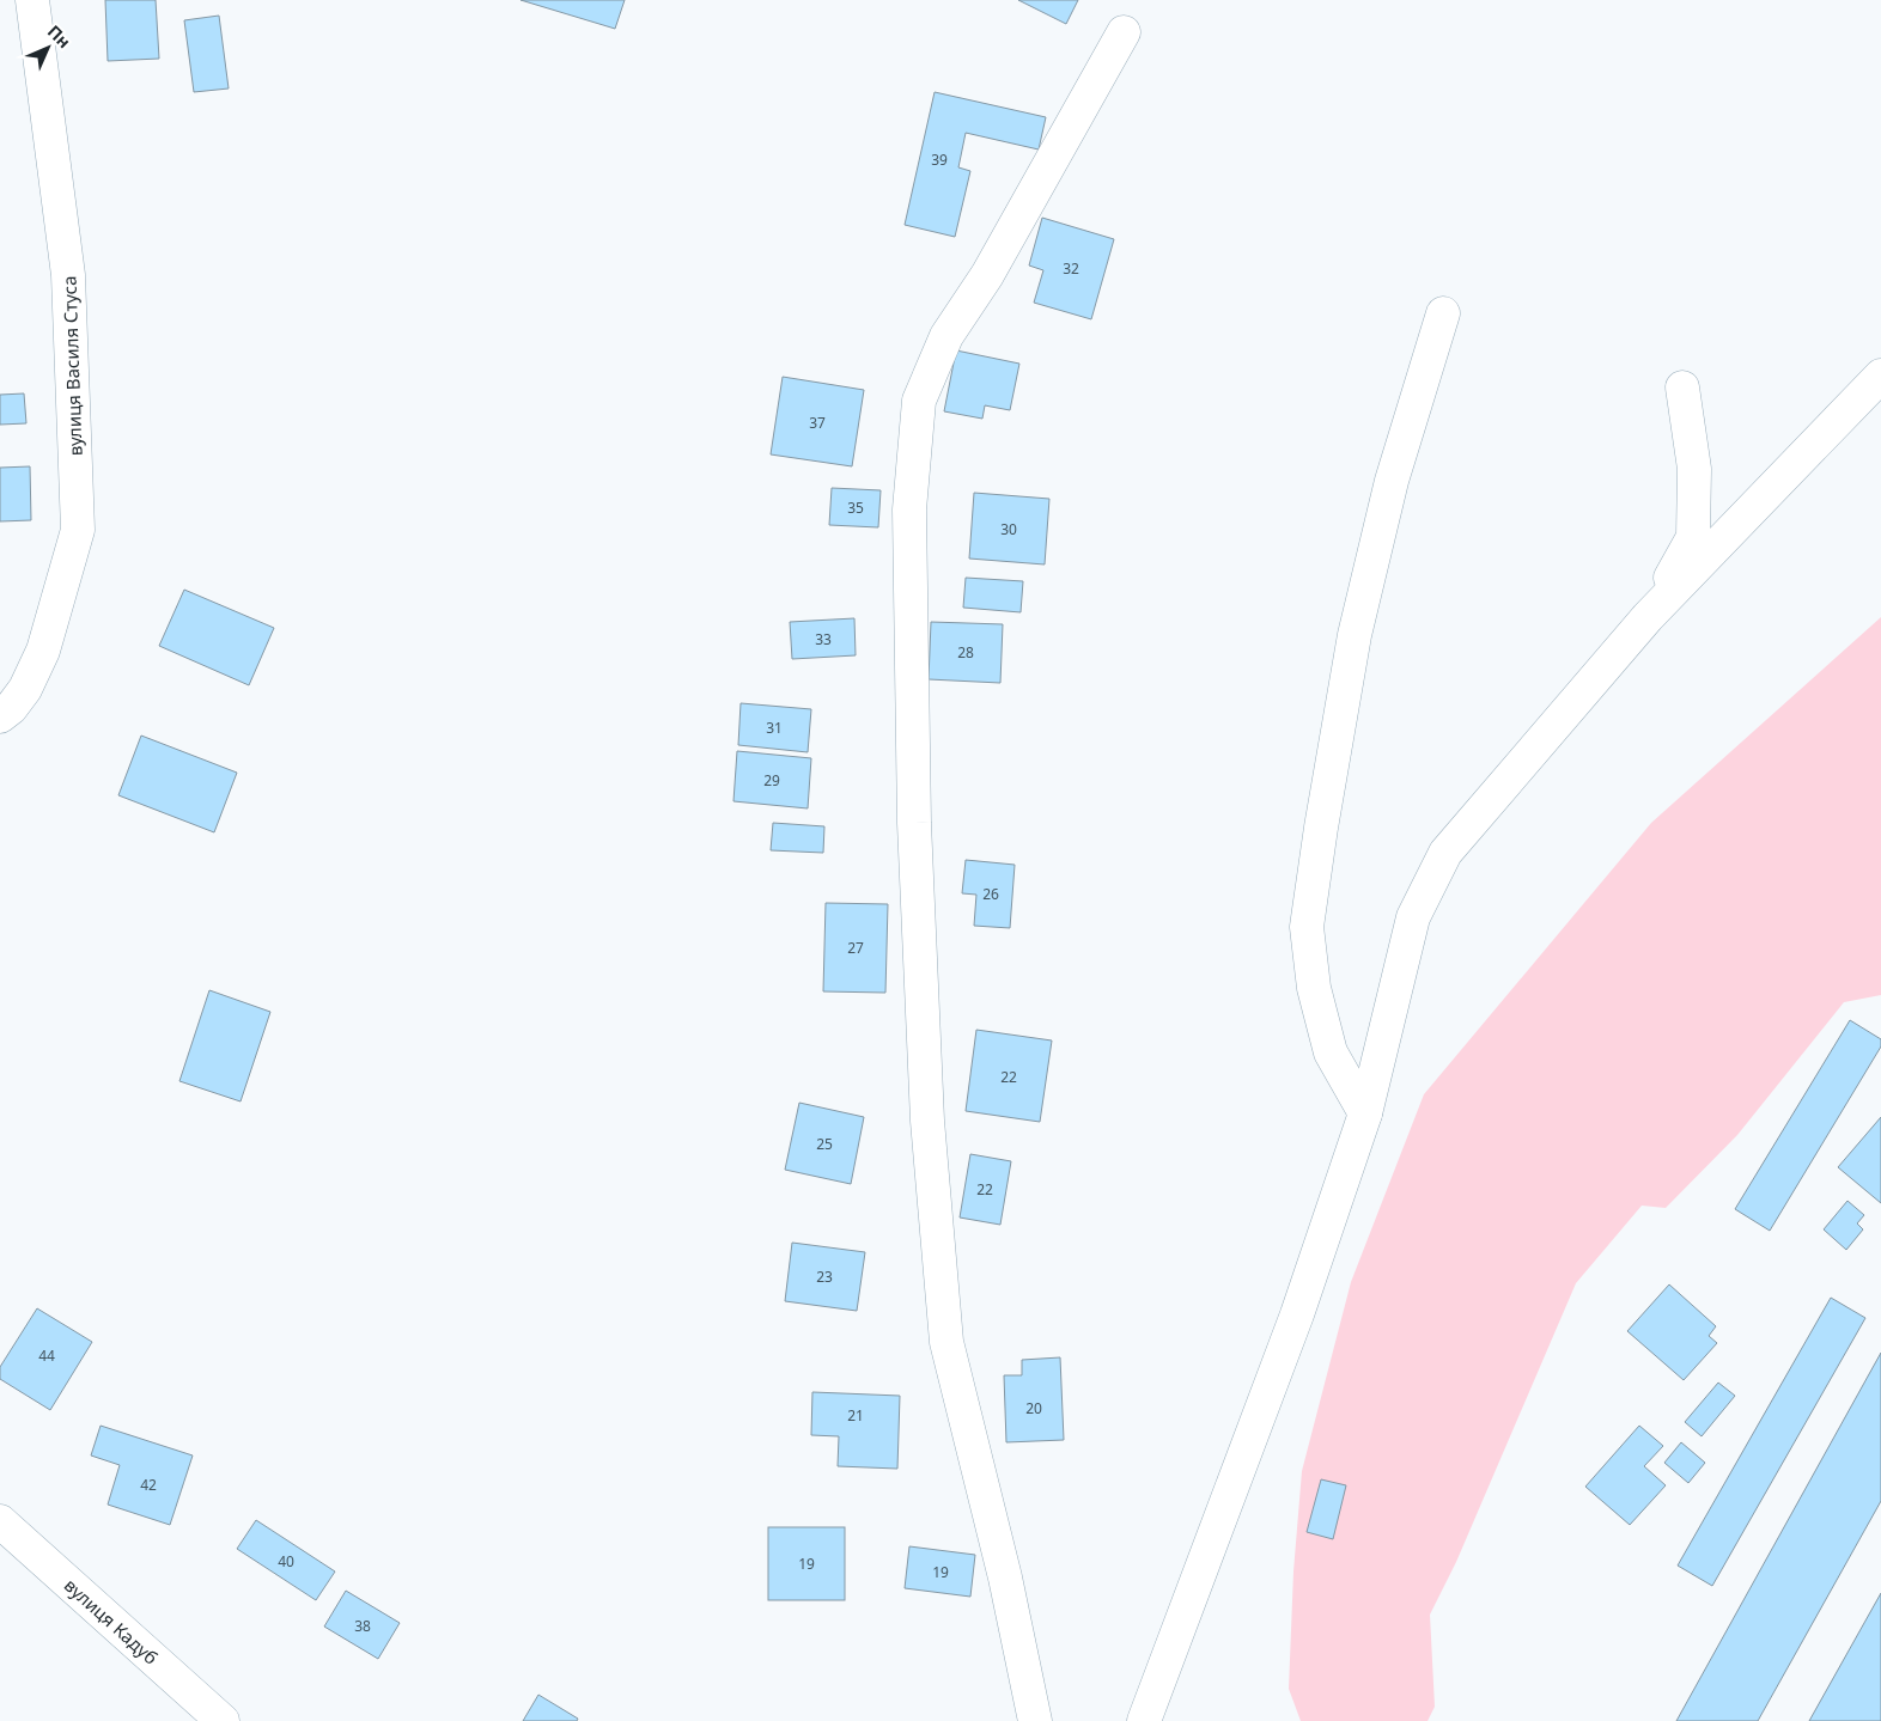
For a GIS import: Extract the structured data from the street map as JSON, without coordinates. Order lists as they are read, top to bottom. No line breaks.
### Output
{"streets":{"street":["вулиця Василя Стуса","вулиця Кадуб"]},"house_numbers":["39","32","37","35","30","33","28","31","29","26","27","22","25","22","23","44","20","21","42","40","19","19","38"],"north":"top right"}
